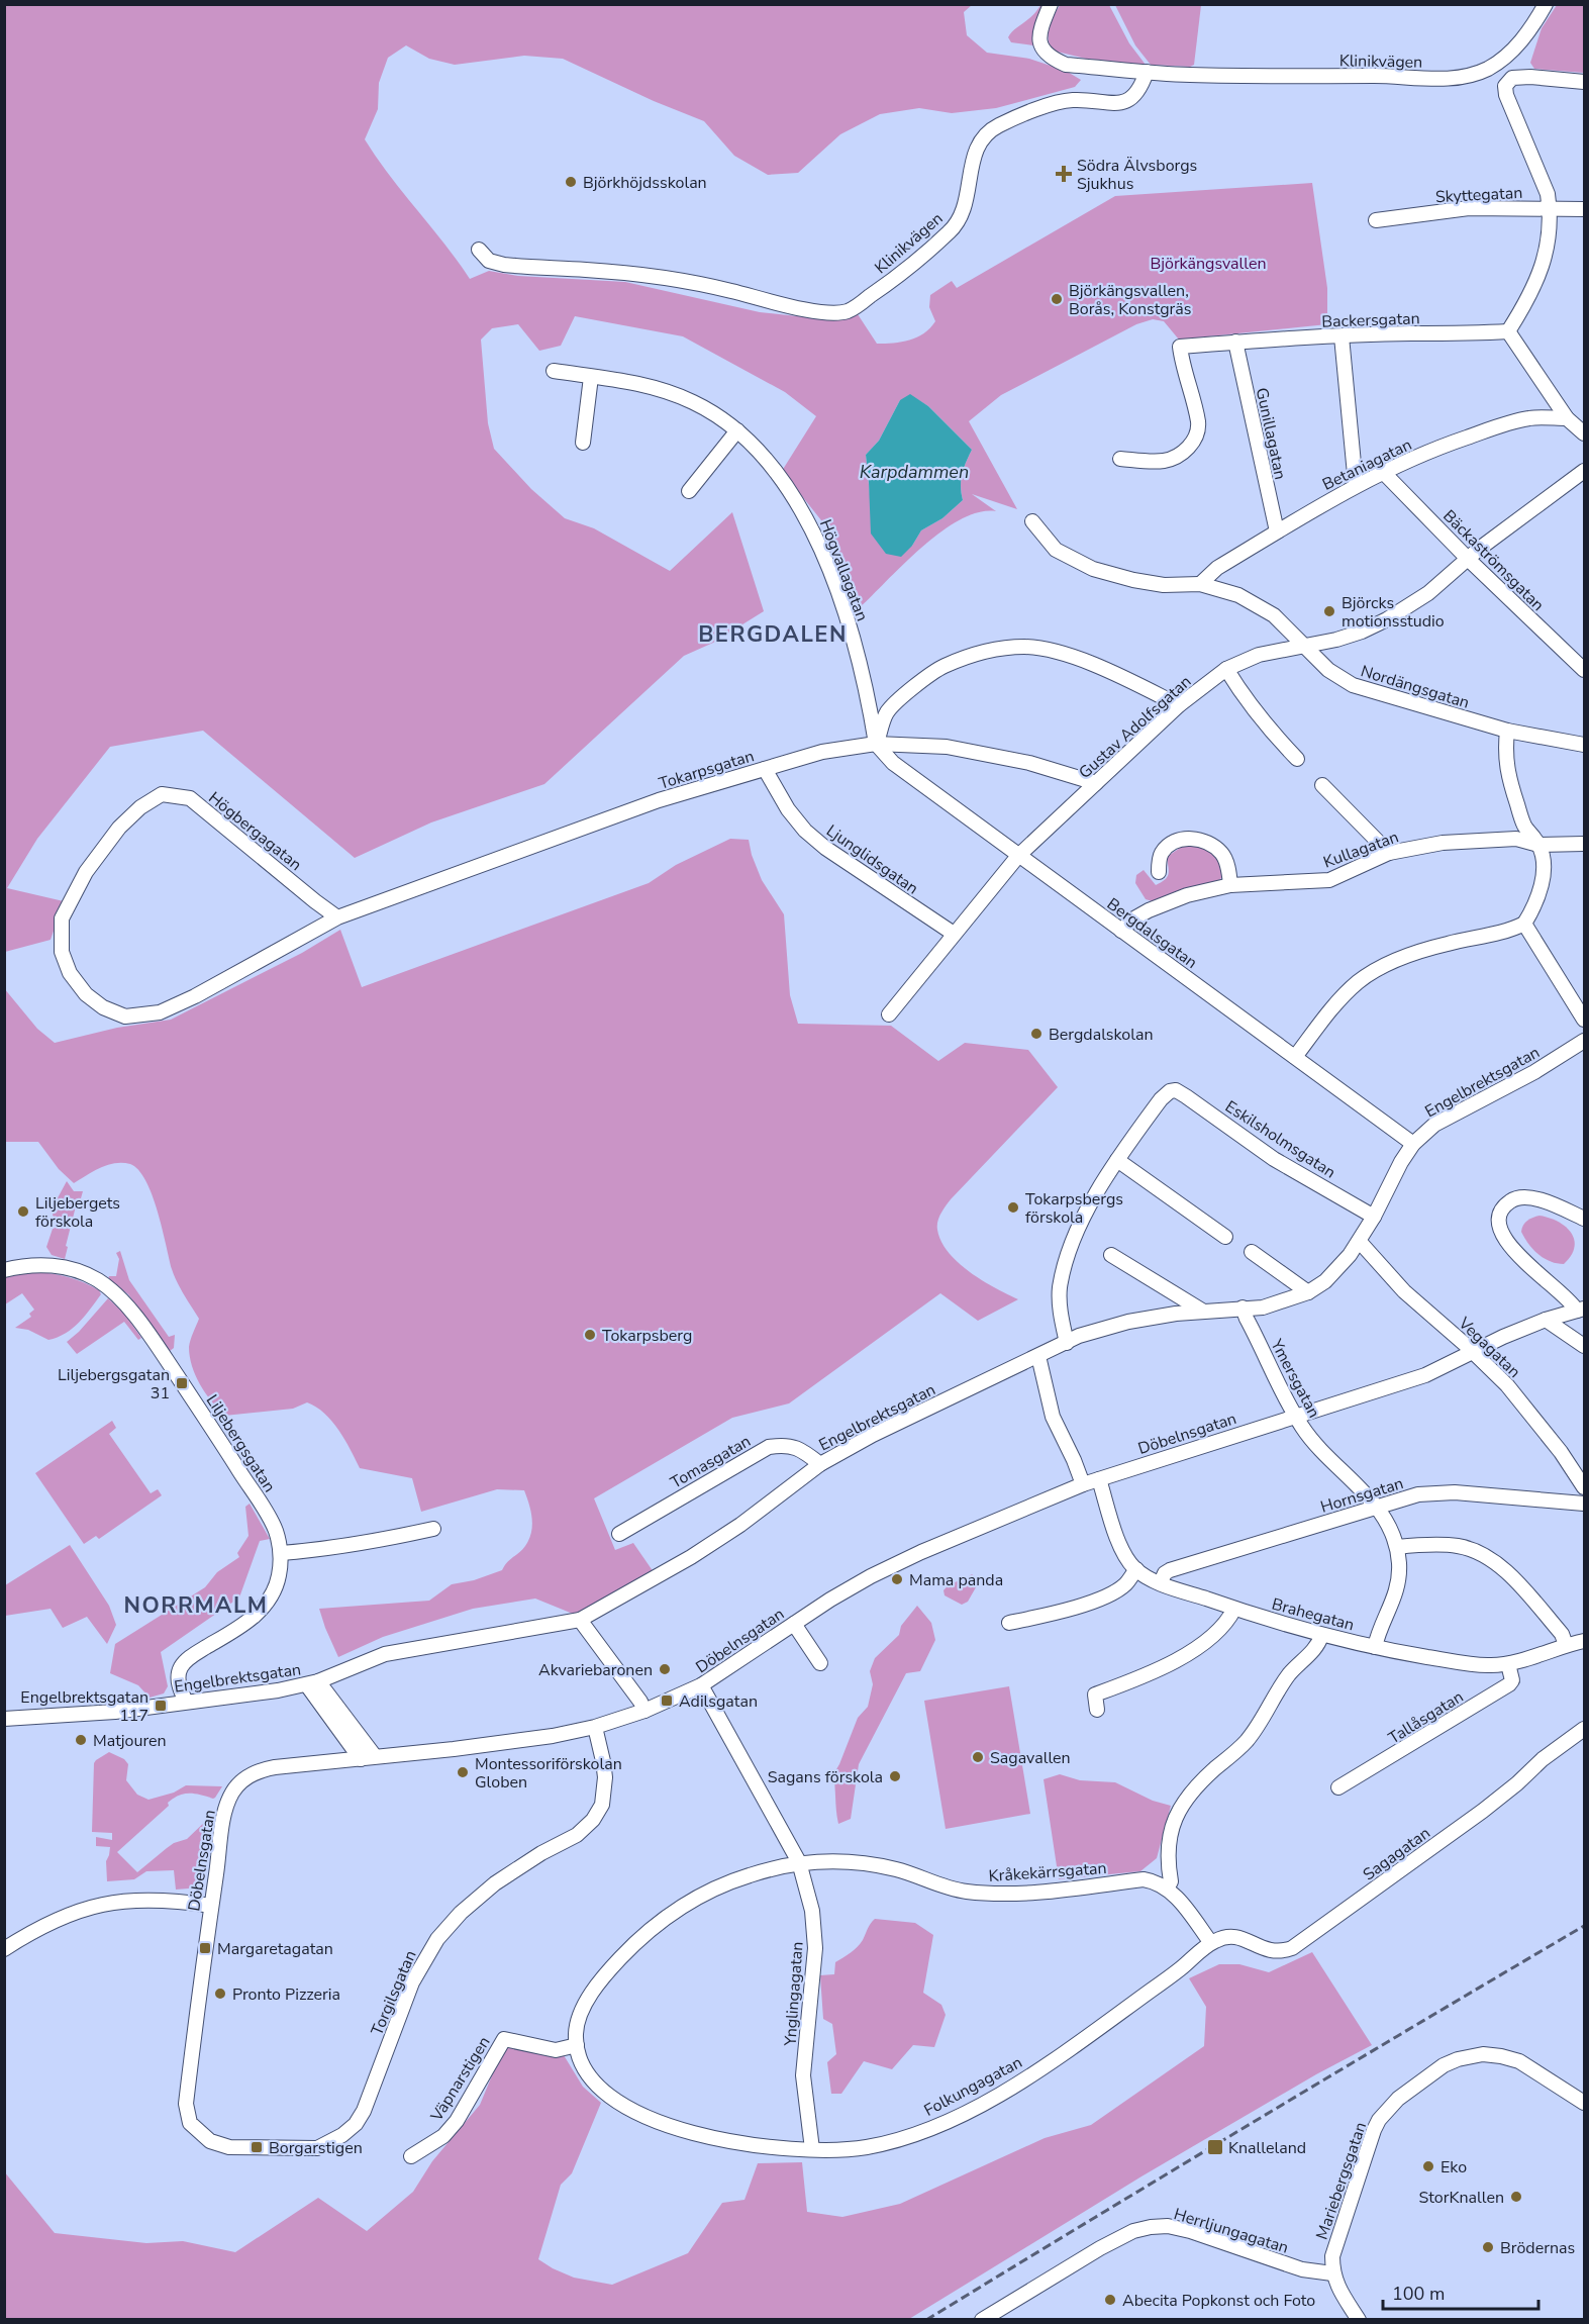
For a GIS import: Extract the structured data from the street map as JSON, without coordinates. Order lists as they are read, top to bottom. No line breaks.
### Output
{"streets":{"street":["Klinikvägen","Skyttegatan","Backersgatan","Gunillagatan","Betaniagatan","Bäckaströmsgatan","Högvallagatan","Nordängsgatan","Gustav Adolfsgatan","Tokarpsgatan","Högbergagatan","Kullagatan","Ljunglidsgatan","Bergdalsgatan","Engelbrektsgatan","Eskilsholmsgatan","Vegagatan","Ymersgatan","Döbelnsgatan","Liljebergsgatan","Tomasgatan","Hornsgatan","Brahegatan","Tallåsgatan","Sagagatan","Kråkekärrsgatan","Torgilsgatan","Ynglingagatan","Väpnarstigen","Folkungagatan","Mariebergsgatan","Herrljungagatan"]},"crossings":[["Backersgatan","Gunillagatan"],["Gunillagatan","Betaniagatan"],["Betaniagatan","Bäckaströmsgatan"],["Betaniagatan","Nordängsgatan"],["Bäckaströmsgatan","Gustav Adolfsgatan"],["Högvallagatan","Tokarpsgatan"],["Högvallagatan","Bergdalsgatan"],["Nordängsgatan","Gustav Adolfsgatan"],["Gustav Adolfsgatan","Tokarpsgatan"],["Gustav Adolfsgatan","Ljunglidsgatan"],["Gustav Adolfsgatan","Bergdalsgatan"],["Tokarpsgatan","Högbergagatan"],["Tokarpsgatan","Ljunglidsgatan"],["Tokarpsgatan","Bergdalsgatan"],["Kullagatan","Bergdalsgatan"],["Bergdalsgatan","Engelbrektsgatan"],["Engelbrektsgatan","Eskilsholmsgatan"],["Engelbrektsgatan","Vegagatan"],["Engelbrektsgatan","Ymersgatan"],["Engelbrektsgatan","Liljebergsgatan"],["Engelbrektsgatan","Tomasgatan"],["Vegagatan","Döbelnsgatan"],["Ymersgatan","Döbelnsgatan"],["Ymersgatan","Hornsgatan"],["Ymersgatan","Brahegatan"],["Döbelnsgatan","Brahegatan"],["Döbelnsgatan","Torgilsgatan"],["Döbelnsgatan","Ynglingagatan"],["Hornsgatan","Brahegatan"],["Brahegatan","Tallåsgatan"],["Sagagatan","Folkungagatan"],["Kråkekärrsgatan","Ynglingagatan"],["Kråkekärrsgatan","Väpnarstigen"],["Kråkekärrsgatan","Folkungagatan"],["Ynglingagatan","Folkungagatan"],["Mariebergsgatan","Herrljungagatan"]],"districts":["BERGDALEN","NORRMALM"],"water":["Karpdammen"],"parks":["Björkängsvallen"],"places":{"health":["Södra Älvsborgs Sjukhus"],"other":["Björkhöjdsskolan","Björkängsvallen, Borås, Konstgräs","Björcks motionsstudio","Bergdalskolan","Tokarpsbergs förskola","Liljebergets förskola","Tokarpsberg","Mama panda","Akvariebaronen","Matjouren","Sagavallen","Montessoriförskolan Globen","Sagans förskola","Pronto Pizzeria","Eko","StorKnallen","Brödernas","Abecita Popkonst och Foto"],"transit":["Liljebergsgatan 31","Adilsgatan","Engelbrektsgatan 117","Margaretagatan","Borgarstigen","Knalleland"]},"scale_bar":"100 m"}
